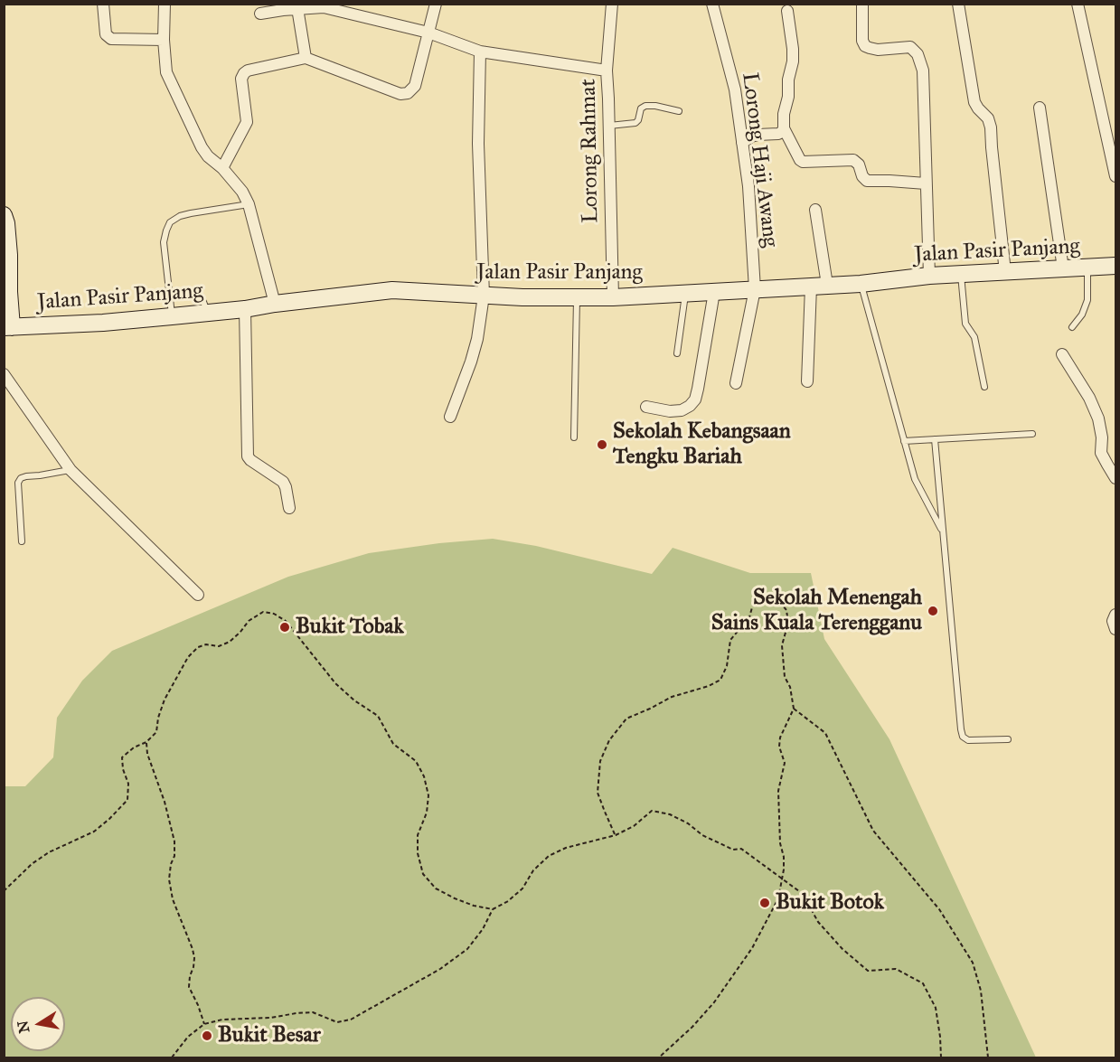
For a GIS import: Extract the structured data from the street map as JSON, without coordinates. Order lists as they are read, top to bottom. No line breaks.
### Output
{"streets":{"main road":["Jalan Pasir Panjang"],"street":["Lorong Rahmat","Lorong Haji Awang"]},"crossings":[["Lorong Rahmat","Jalan Pasir Panjang"],["Lorong Haji Awang","Jalan Pasir Panjang"]],"places":["Sekolah Kebangsaan Tengku Bariah","Sekolah Menengah Sains Kuala Terengganu","Bukit Tobak","Bukit Botok","Bukit Besar"],"north":"left"}
